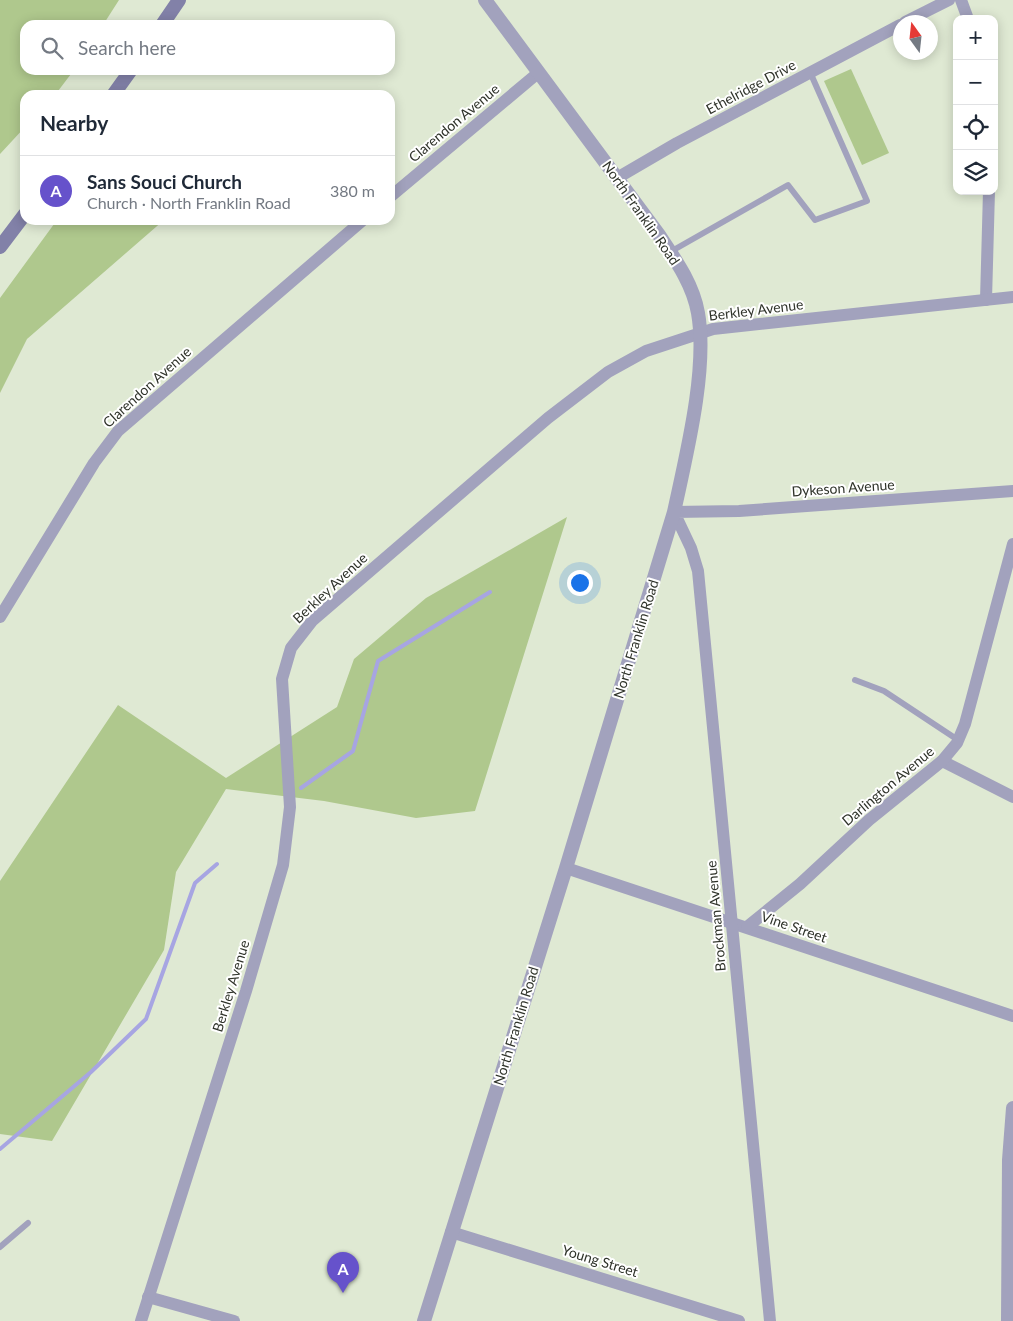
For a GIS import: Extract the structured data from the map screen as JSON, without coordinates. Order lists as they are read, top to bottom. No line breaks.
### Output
{"streets":{"street":["Ethelridge Drive","Clarendon Avenue","North Franklin Road","Berkley Avenue","Dykeson Avenue","Darlington Avenue","Brockman Avenue","Vine Street","Young Street"]},"crossings":[["Ethelridge Drive","North Franklin Road"],["Clarendon Avenue","North Franklin Road"],["North Franklin Road","Berkley Avenue"],["North Franklin Road","Dykeson Avenue"],["North Franklin Road","Brockman Avenue"],["North Franklin Road","Vine Street"],["North Franklin Road","Young Street"],["Dykeson Avenue","Brockman Avenue"],["Darlington Avenue","Vine Street"],["Brockman Avenue","Vine Street"]],"north":"top","page":{"map_buttons":["+","−"],"search":"Search here","heading":"Nearby","list":[{"mark":"A","name":"Sans Souci Church","note":"Church · North Franklin Road","value":"380 m"}],"pins":"A"}}
